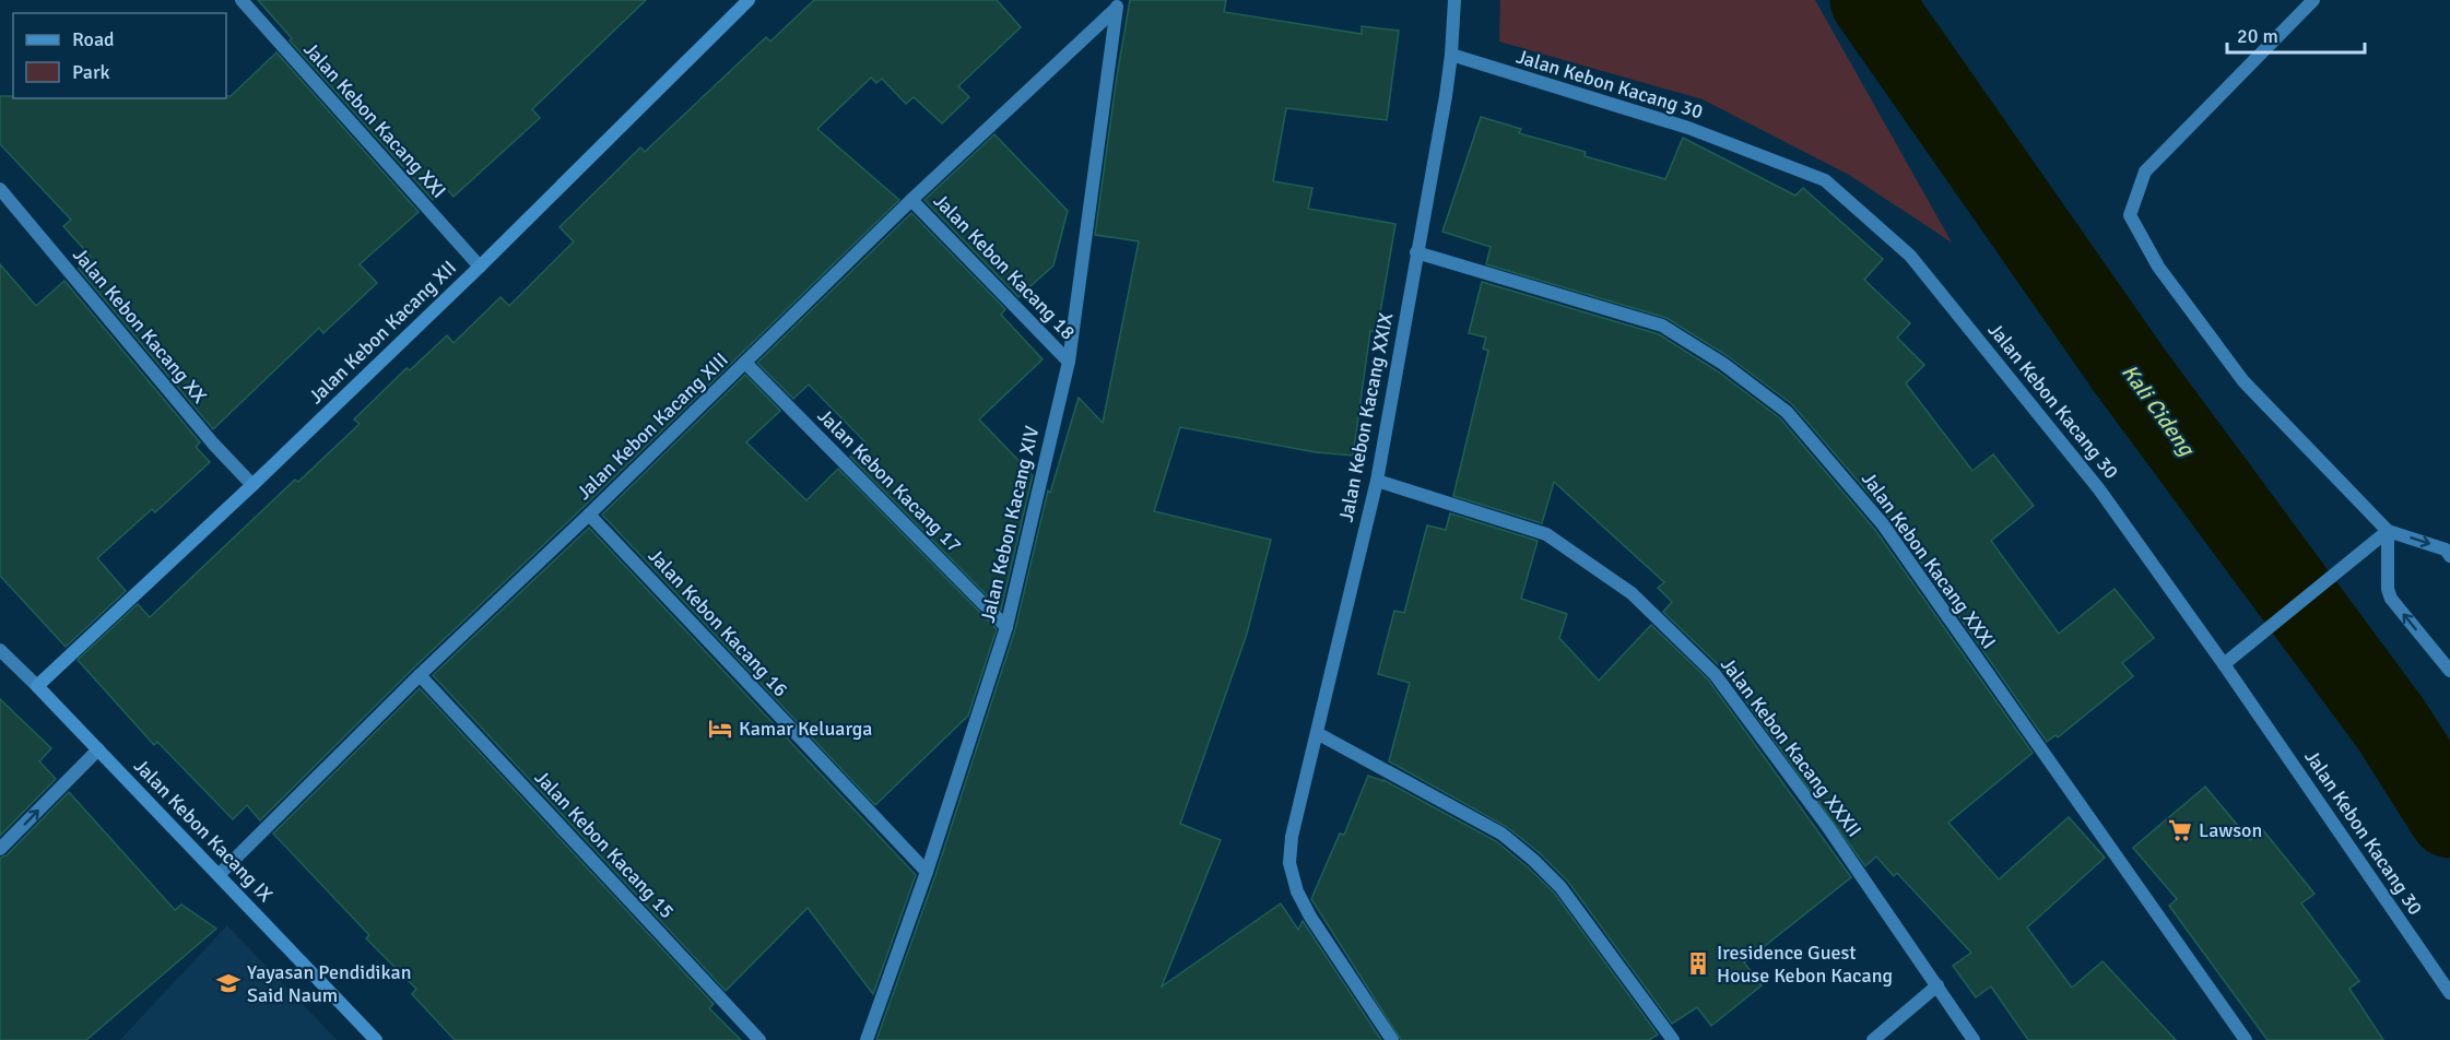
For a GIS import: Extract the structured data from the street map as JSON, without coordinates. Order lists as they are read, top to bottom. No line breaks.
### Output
{"streets":{"street":["Jalan Kebon Kacang 30","Jalan Kebon Kacang XXI","Jalan Kebon Kacang 18","Jalan Kebon Kacang XX","Jalan Kebon Kacang XII","Jalan Kebon Kacang XXIX","Jalan Kebon Kacang XIII","Jalan Kebon Kacang 17","Jalan Kebon Kacang XIV","Jalan Kebon Kacang XXXI","Jalan Kebon Kacang 16","Jalan Kebon Kacang XXXII","Jalan Kebon Kacang IX","Jalan Kebon Kacang 15"]},"crossings":[["Jalan Kebon Kacang 30","Jalan Kebon Kacang XXIX"],["Jalan Kebon Kacang XXI","Jalan Kebon Kacang XII"],["Jalan Kebon Kacang 18","Jalan Kebon Kacang XIII"],["Jalan Kebon Kacang 18","Jalan Kebon Kacang XIV"],["Jalan Kebon Kacang XX","Jalan Kebon Kacang XII"],["Jalan Kebon Kacang XII","Jalan Kebon Kacang IX"],["Jalan Kebon Kacang XXIX","Jalan Kebon Kacang XXXI"],["Jalan Kebon Kacang XXIX","Jalan Kebon Kacang XXXII"],["Jalan Kebon Kacang XIII","Jalan Kebon Kacang 17"],["Jalan Kebon Kacang XIII","Jalan Kebon Kacang XIV"],["Jalan Kebon Kacang XIII","Jalan Kebon Kacang 16"],["Jalan Kebon Kacang XIII","Jalan Kebon Kacang IX"],["Jalan Kebon Kacang XIII","Jalan Kebon Kacang 15"],["Jalan Kebon Kacang 17","Jalan Kebon Kacang XIV"],["Jalan Kebon Kacang XIV","Jalan Kebon Kacang 16"]],"water":["Kali Cideng"],"places":{"hotel":["Kamar Keluarga"],"supermarket":["Lawson"],"building":["Iresidence Guest House Kebon Kacang"],"school or university":["Yayasan Pendidikan Said Naum"]},"legend":["Road","Park"],"scale_bar":"20 m"}
